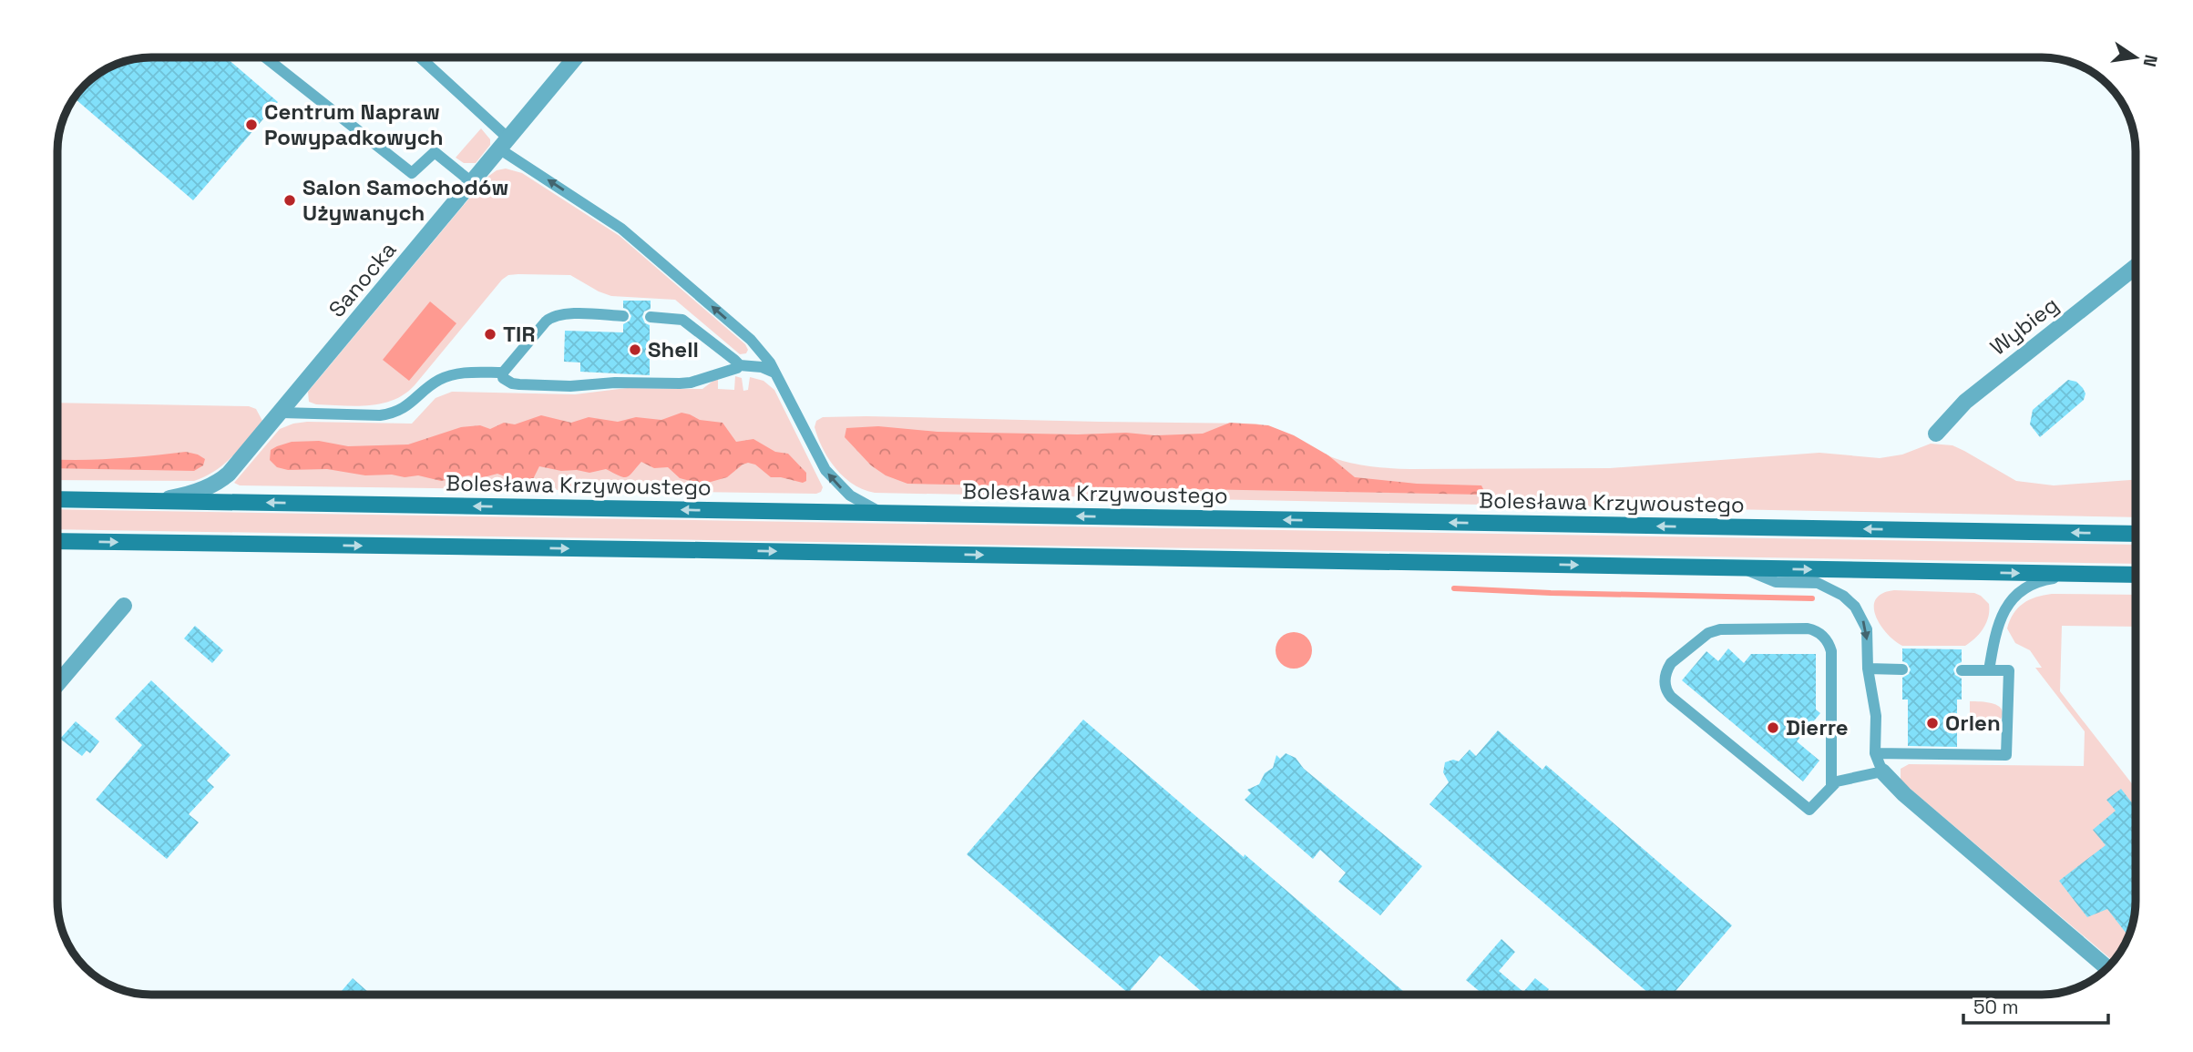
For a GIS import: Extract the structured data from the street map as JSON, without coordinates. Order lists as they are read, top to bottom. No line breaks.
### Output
{"streets":{"main road":["Bolesława Krzywoustego"],"street":["Sanocka","Wybieg"]},"crossings":[["Sanocka","Bolesława Krzywoustego"]],"places":["Centrum Napraw Powypadkowych","Salon Samochodów Używanych","TIR","Shell","Orlen","Dierre"],"scale_bar":"50 m","north":"right"}
